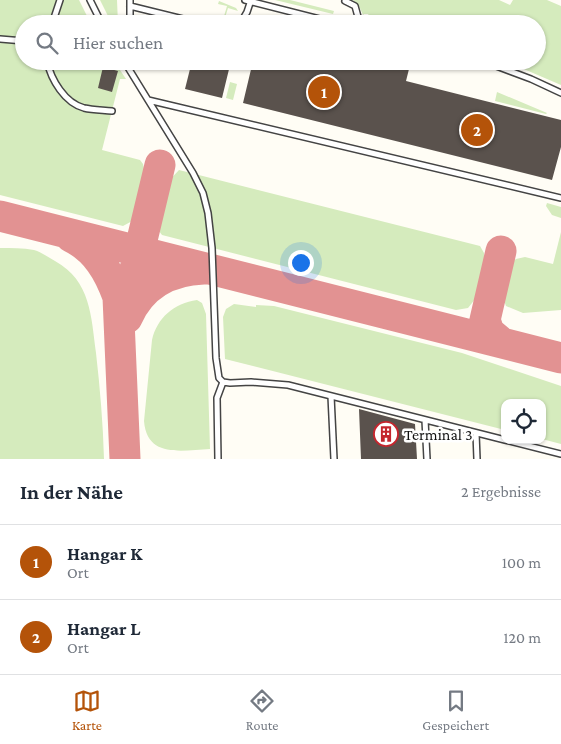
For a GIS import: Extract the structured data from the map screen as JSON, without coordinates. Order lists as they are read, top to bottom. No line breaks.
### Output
{"places":{"building":["Terminal 3"]},"page":{"search":"Hier suchen","pins":["1","2"],"heading":["In der Nähe","2 Ergebnisse"],"list":[{"mark":"1","name":"Hangar K","note":"Ort","value":"100 m"},{"mark":"2","name":"Hangar L","note":"Ort","value":"120 m"}],"nav":["Karte","Route","Gespeichert"]}}
